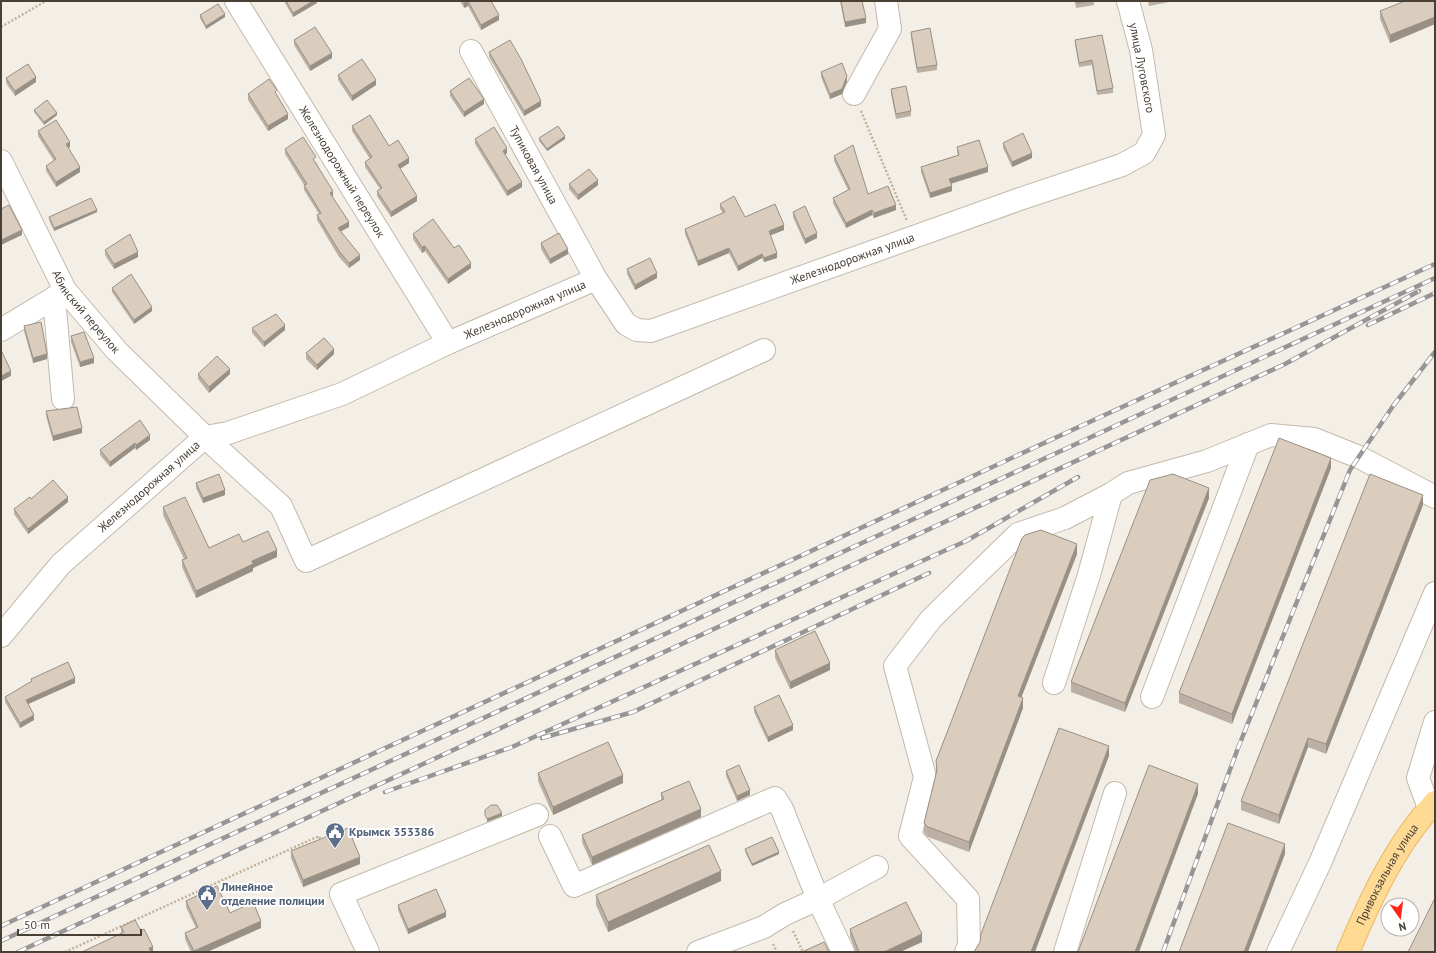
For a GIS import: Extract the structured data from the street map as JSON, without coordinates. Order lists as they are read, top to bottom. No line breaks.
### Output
{"streets":{"main road":["Привокзальная улица"],"street":["улица Луговского","Тупиковая улица","Железнодорожный переулок","Железнодорожная улица","Абинский переулок"]},"crossings":[["улица Луговского","Железнодорожная улица"],["Тупиковая улица","Железнодорожная улица"],["Железнодорожный переулок","Железнодорожная улица"],["Железнодорожная улица","Абинский переулок"]],"places":{"public building":["Крымск 353386","Линейное отделение полиции"]},"scale_bar":"50 m","north":"bottom"}
